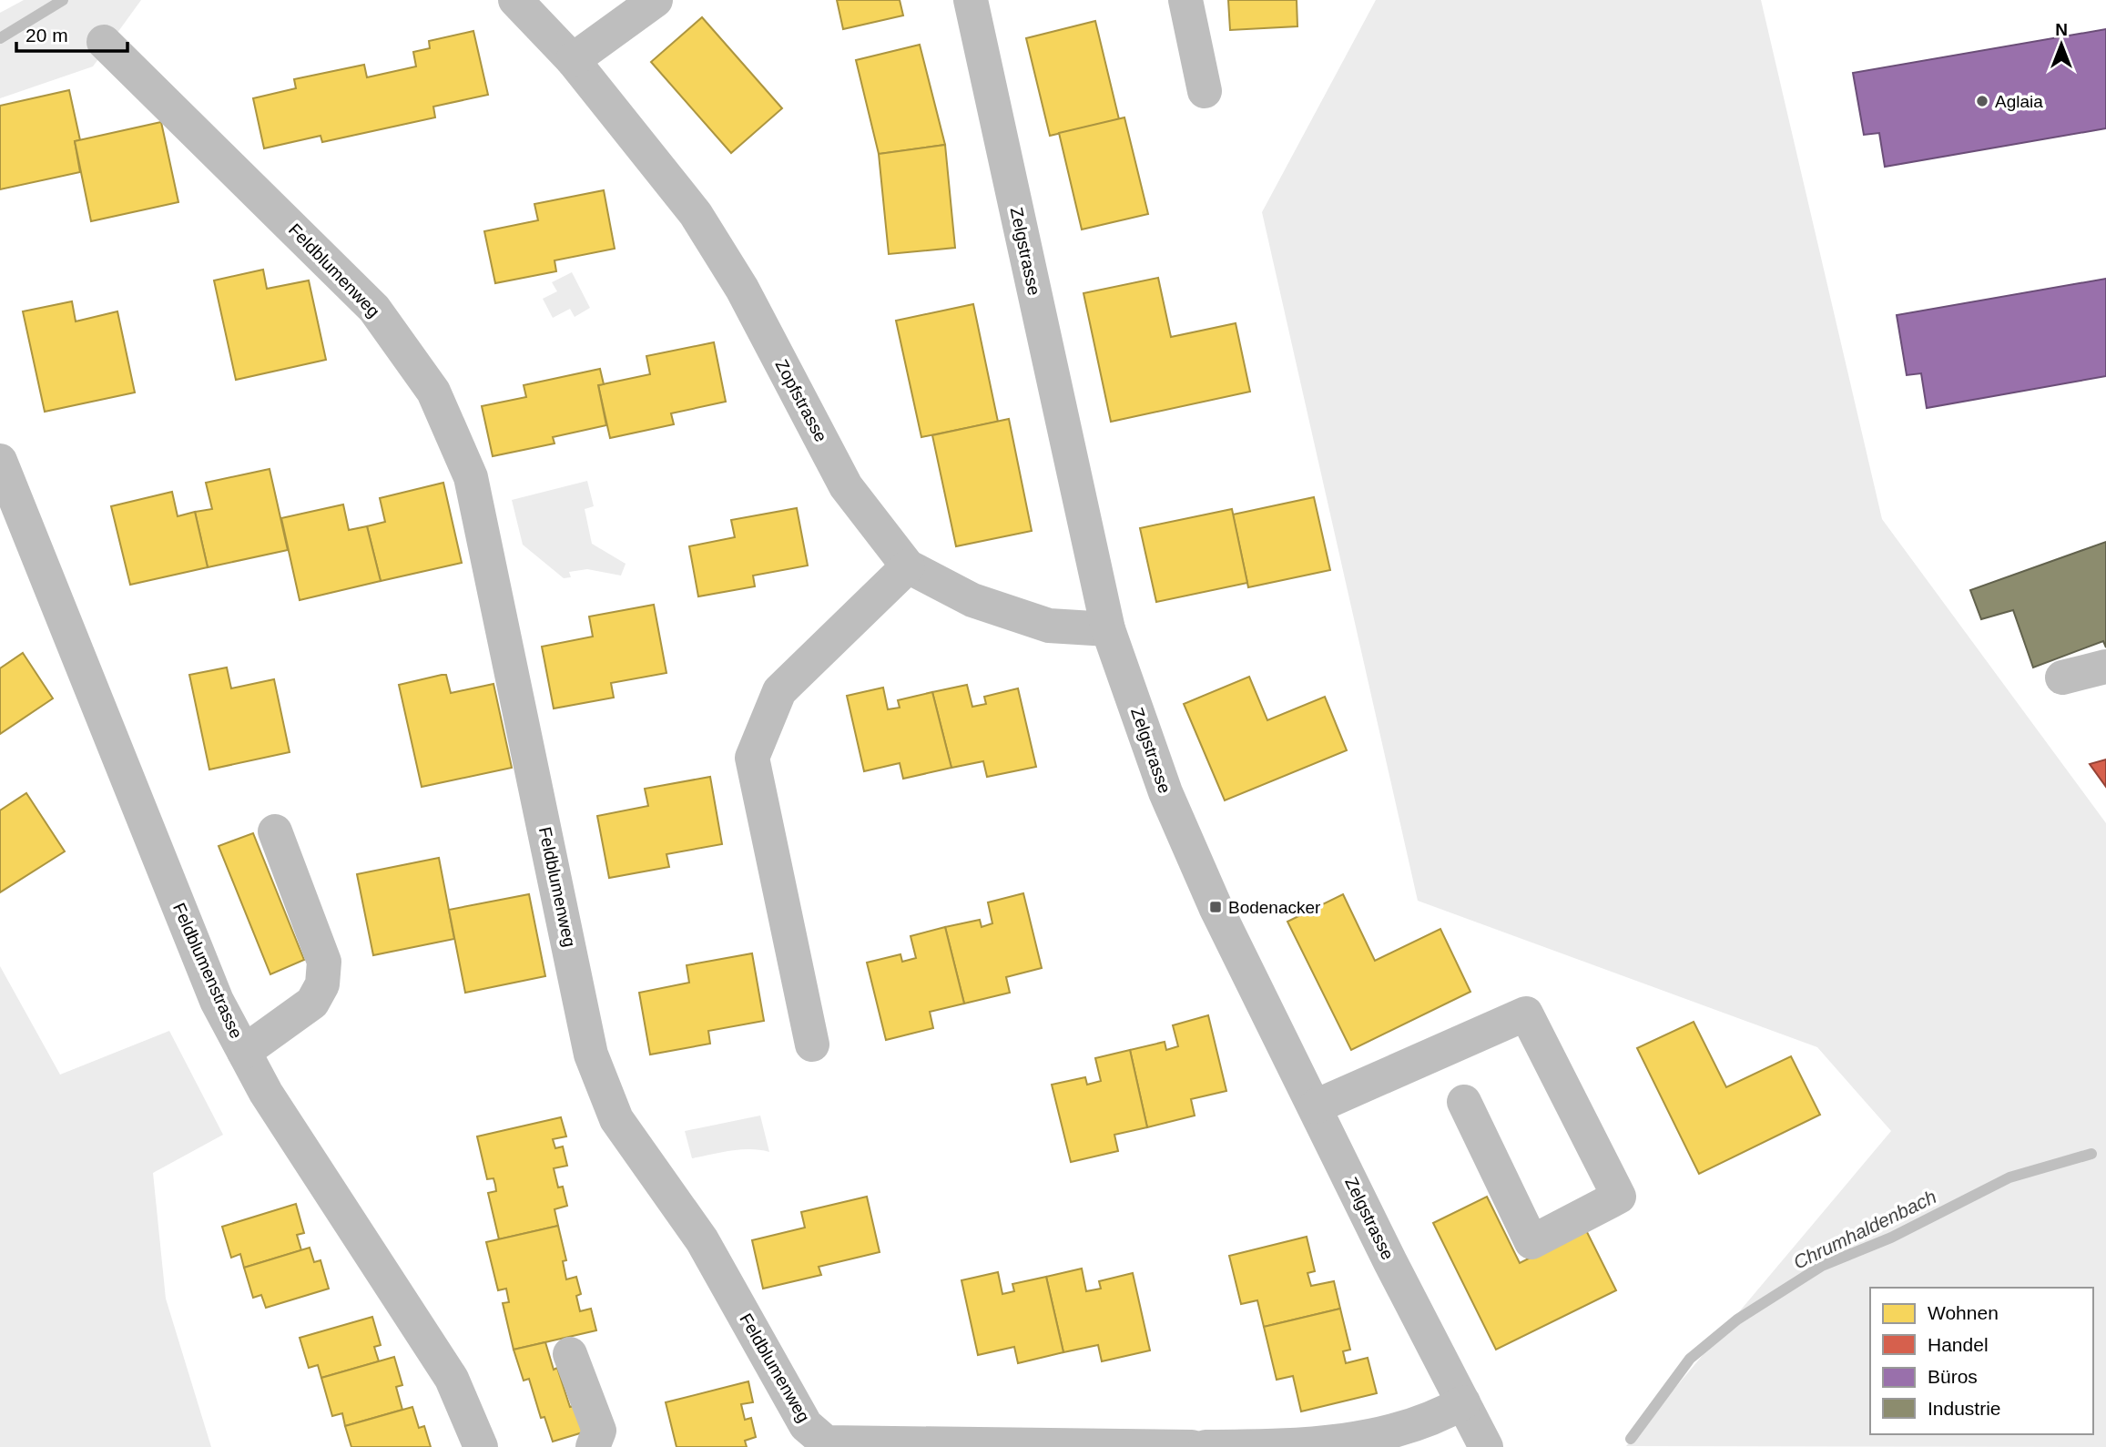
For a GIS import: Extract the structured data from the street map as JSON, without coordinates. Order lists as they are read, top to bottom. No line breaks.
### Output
{"streets":{"street":["Zelgstrasse","Feldblumenweg","Zopfstrasse","Feldblumenstrasse"]},"crossings":[["Zelgstrasse","Zopfstrasse"]],"water":["Chrumhaldenbach"],"places":{"other":["Aglaia"],"transit":["Bodenacker"]},"legend":["Wohnen","Handel","Büros","Industrie"],"scale_bar":"20 m","north":"top"}
